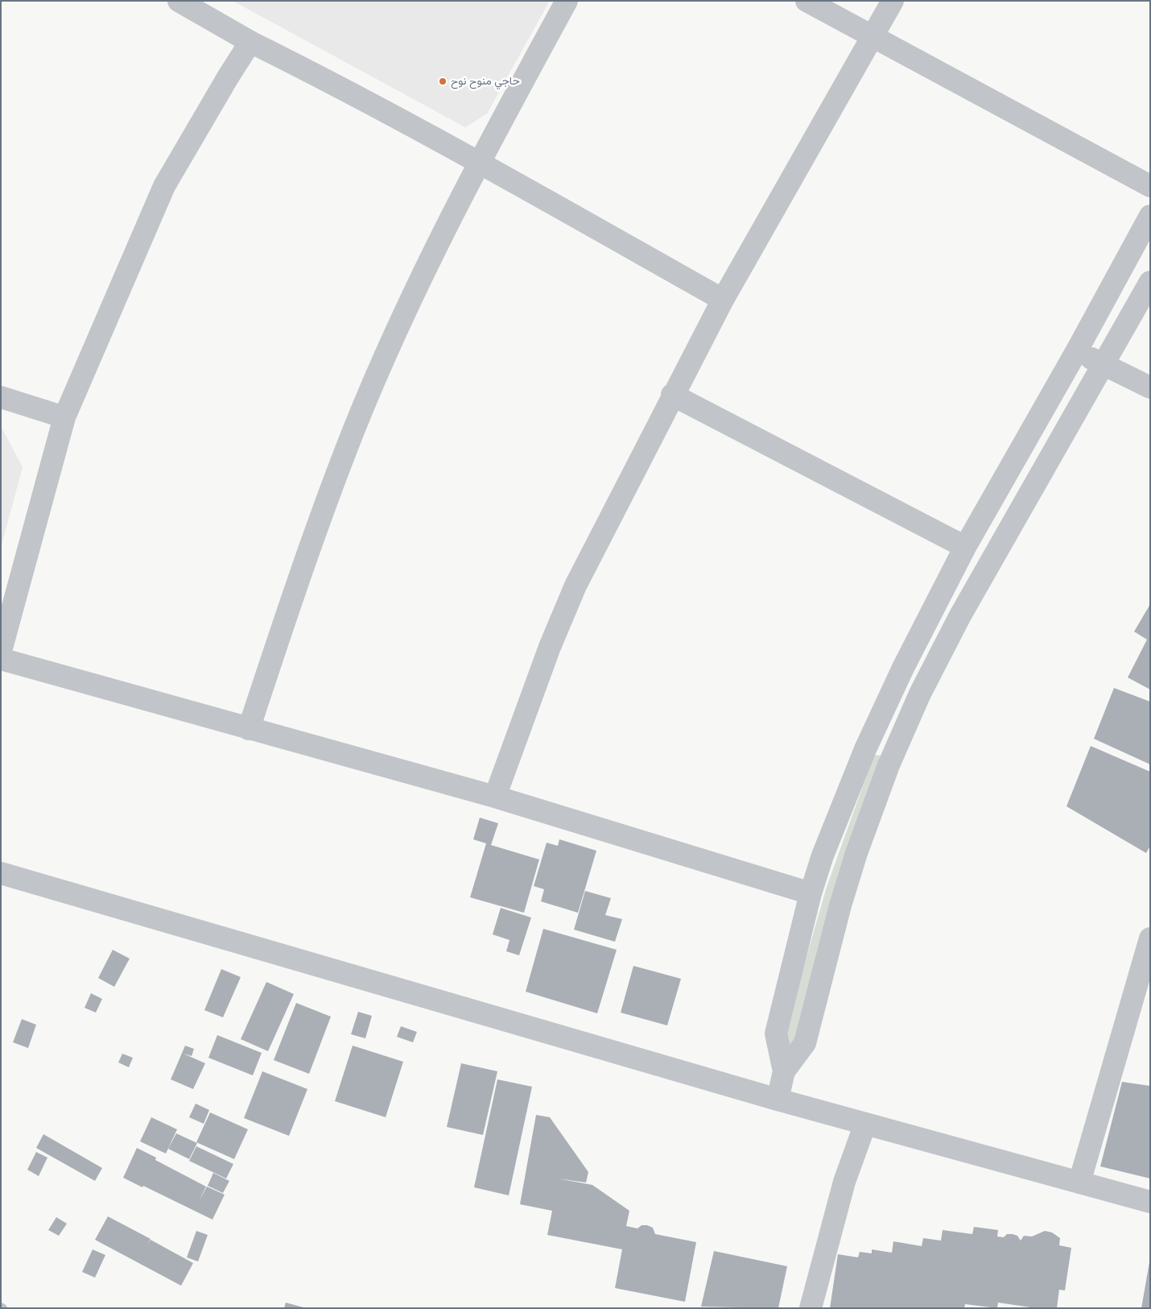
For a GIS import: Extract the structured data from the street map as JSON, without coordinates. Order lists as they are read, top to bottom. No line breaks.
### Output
{"places":["حاجي منوح نوح"]}
